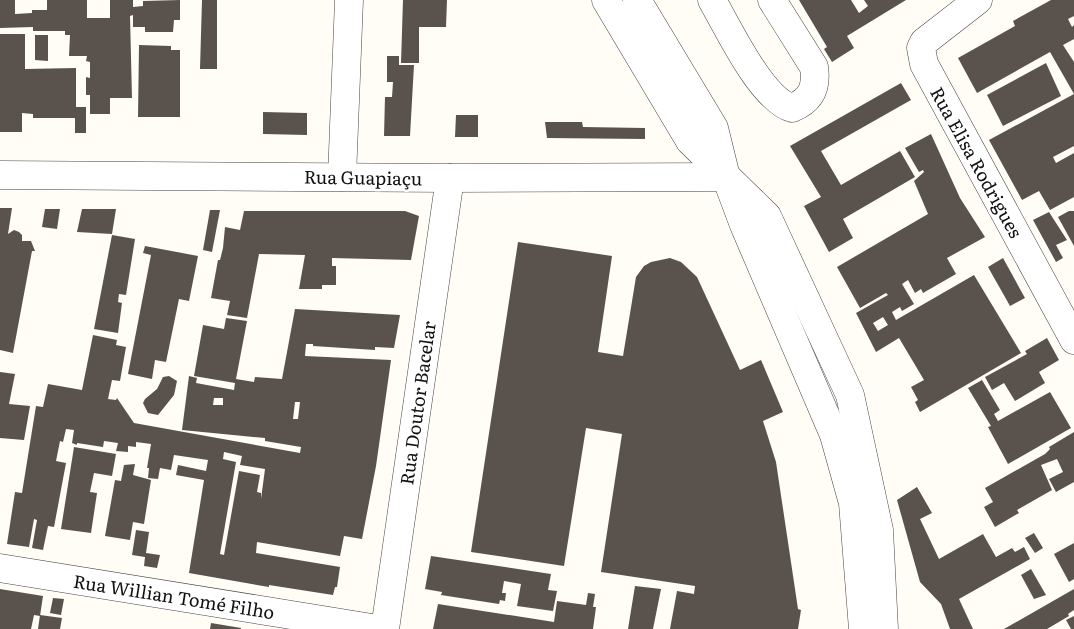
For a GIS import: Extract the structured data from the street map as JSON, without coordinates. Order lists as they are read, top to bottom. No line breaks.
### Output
{"streets":{"street":["Rua Elisa Rodrigues","Rua Guapiaçu","Rua Doutor Bacelar","Rua Willian Tomé Filho"]},"crossings":[["Rua Guapiaçu","Rua Doutor Bacelar"]]}
